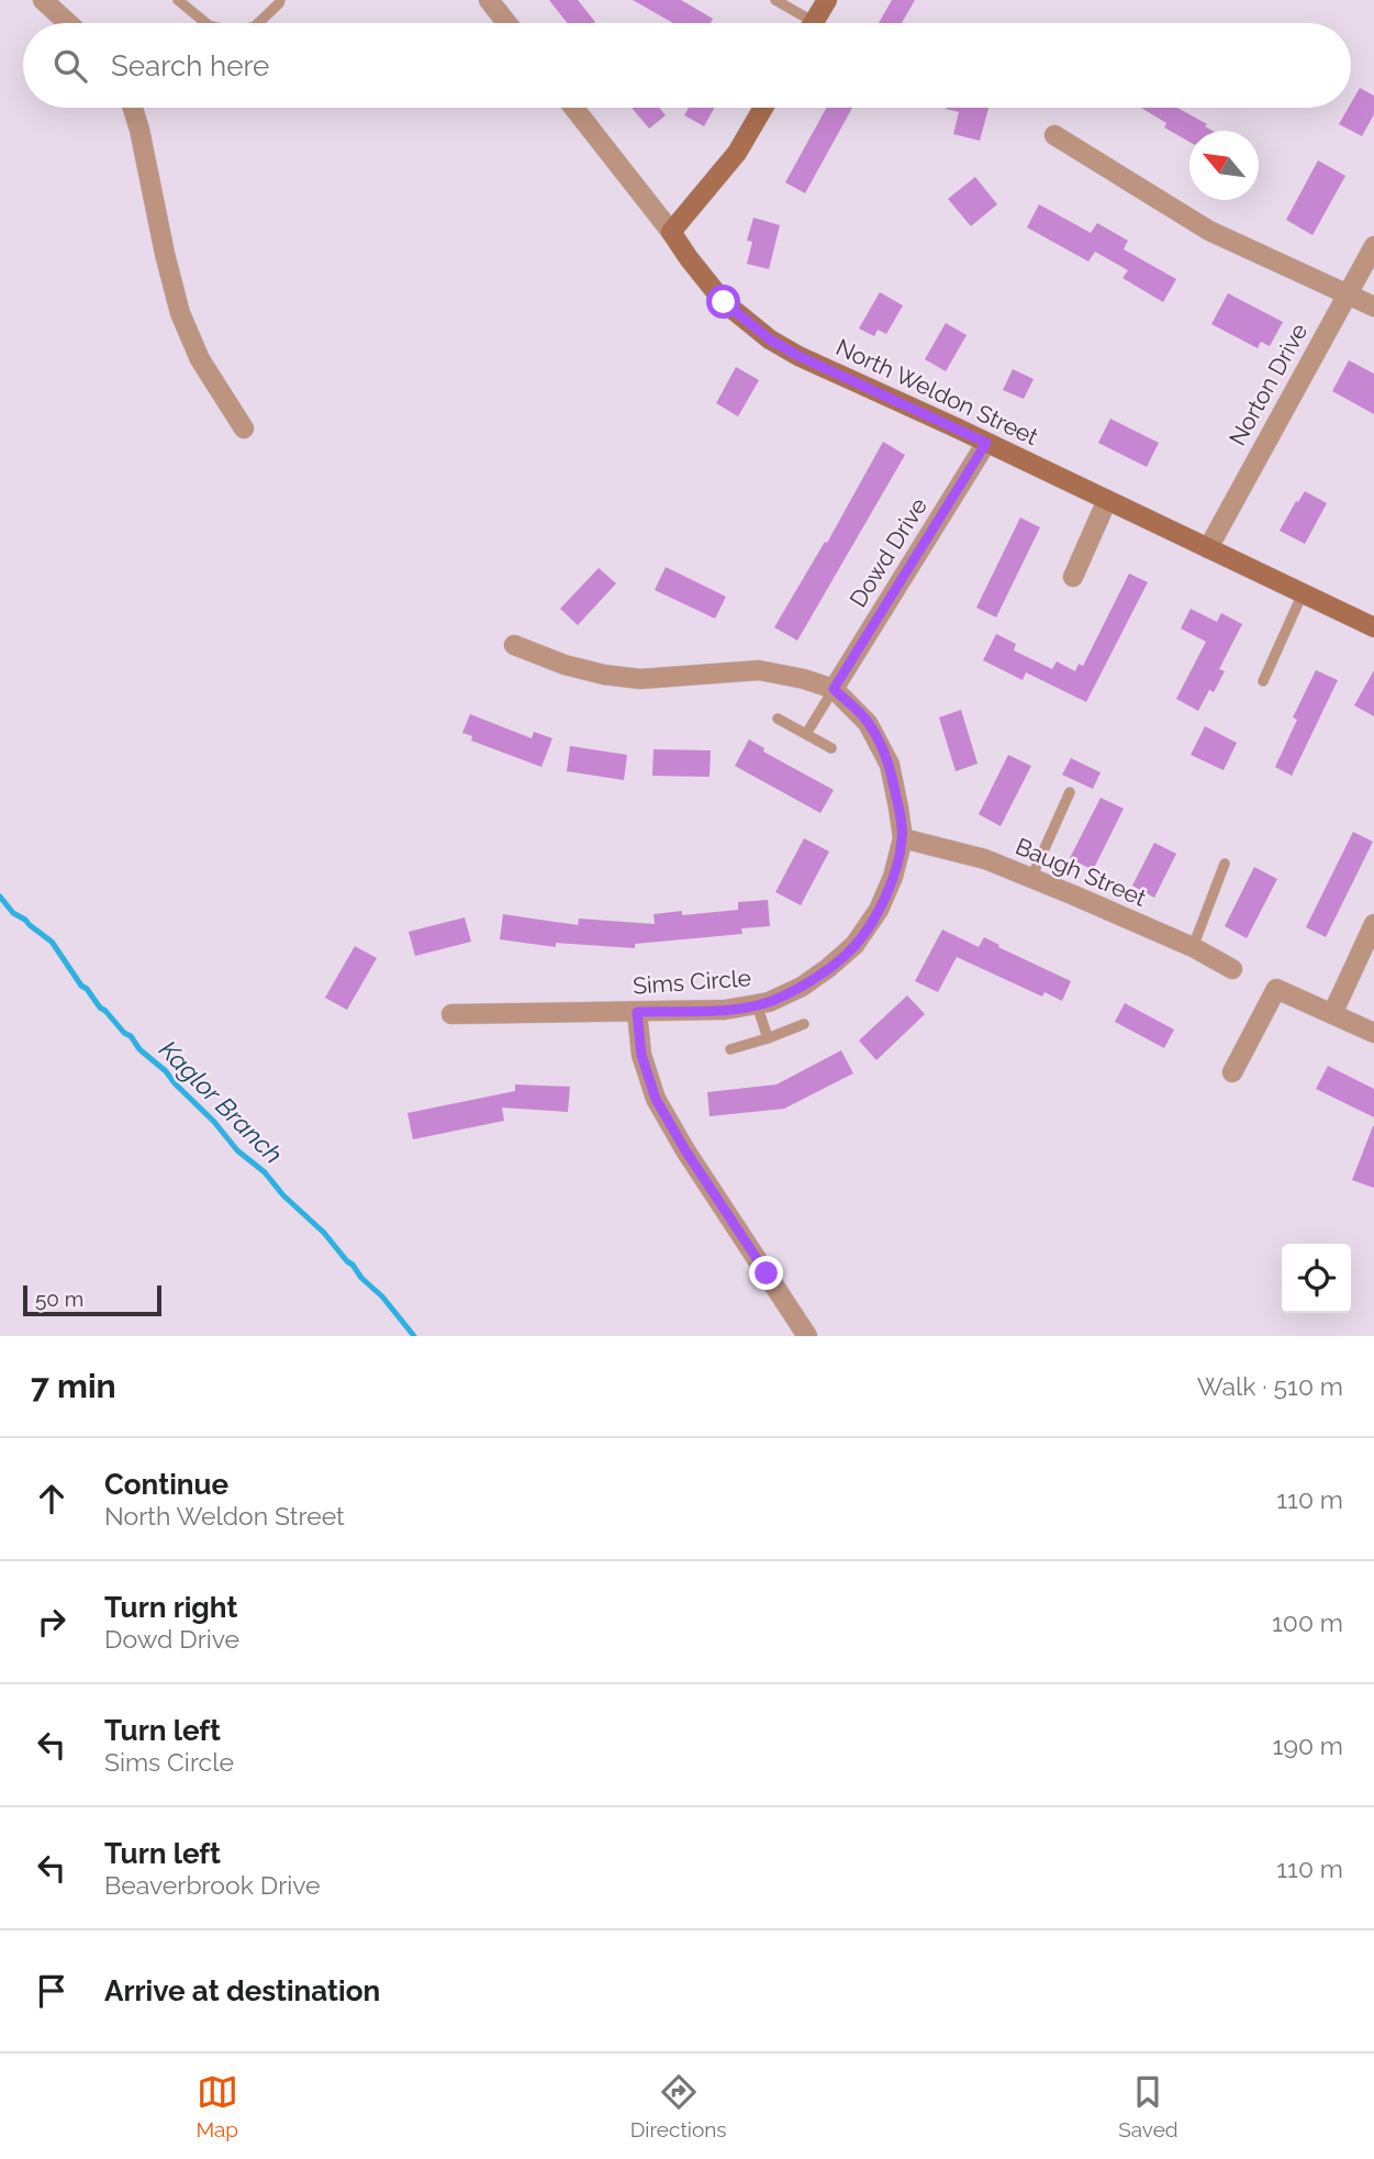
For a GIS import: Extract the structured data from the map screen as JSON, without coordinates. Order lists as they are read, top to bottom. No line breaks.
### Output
{"streets":{"street":["Norton Drive","North Weldon Street","Dowd Drive","Baugh Street","Sims Circle"]},"crossings":[["Norton Drive","North Weldon Street"],["North Weldon Street","Dowd Drive"],["Dowd Drive","Sims Circle"],["Baugh Street","Sims Circle"]],"water":["Kaglor Branch"],"scale_bar":"50 m","north":"top left","page":{"search":"Search here","scale":"50 m","heading":["7 min","Walk · 510 m"],"list":[["Continue","North Weldon Street","110 m"],["Turn right","Dowd Drive","100 m"],["Turn left","Sims Circle","190 m"],["Turn left","Beaverbrook Drive","110 m"],"Arrive at destination"],"nav":["Map","Directions","Saved"]}}
